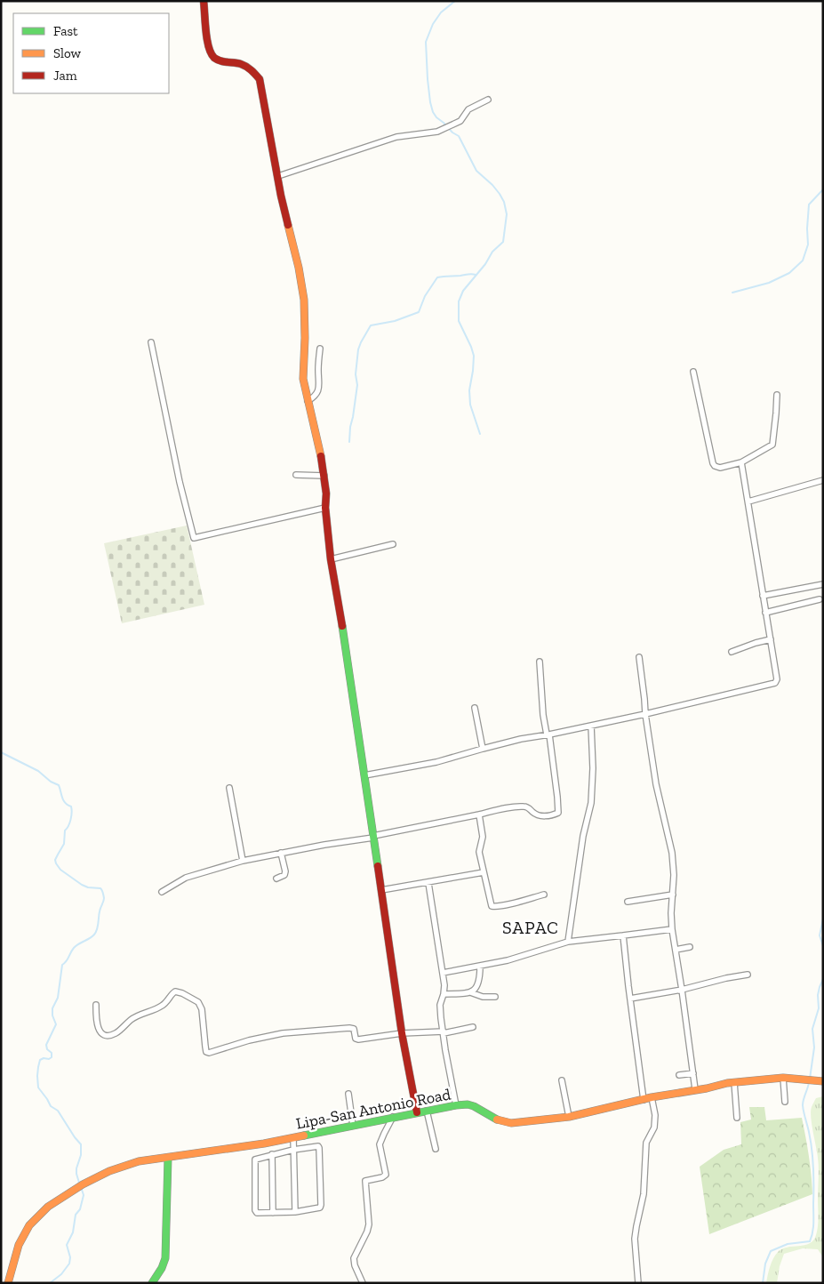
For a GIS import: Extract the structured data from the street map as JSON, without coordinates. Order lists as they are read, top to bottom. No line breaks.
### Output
{"streets":{"street":["Lipa-San Antonio Road"]},"districts":["SAPAC"],"legend":["Fast","Slow","Jam"]}
